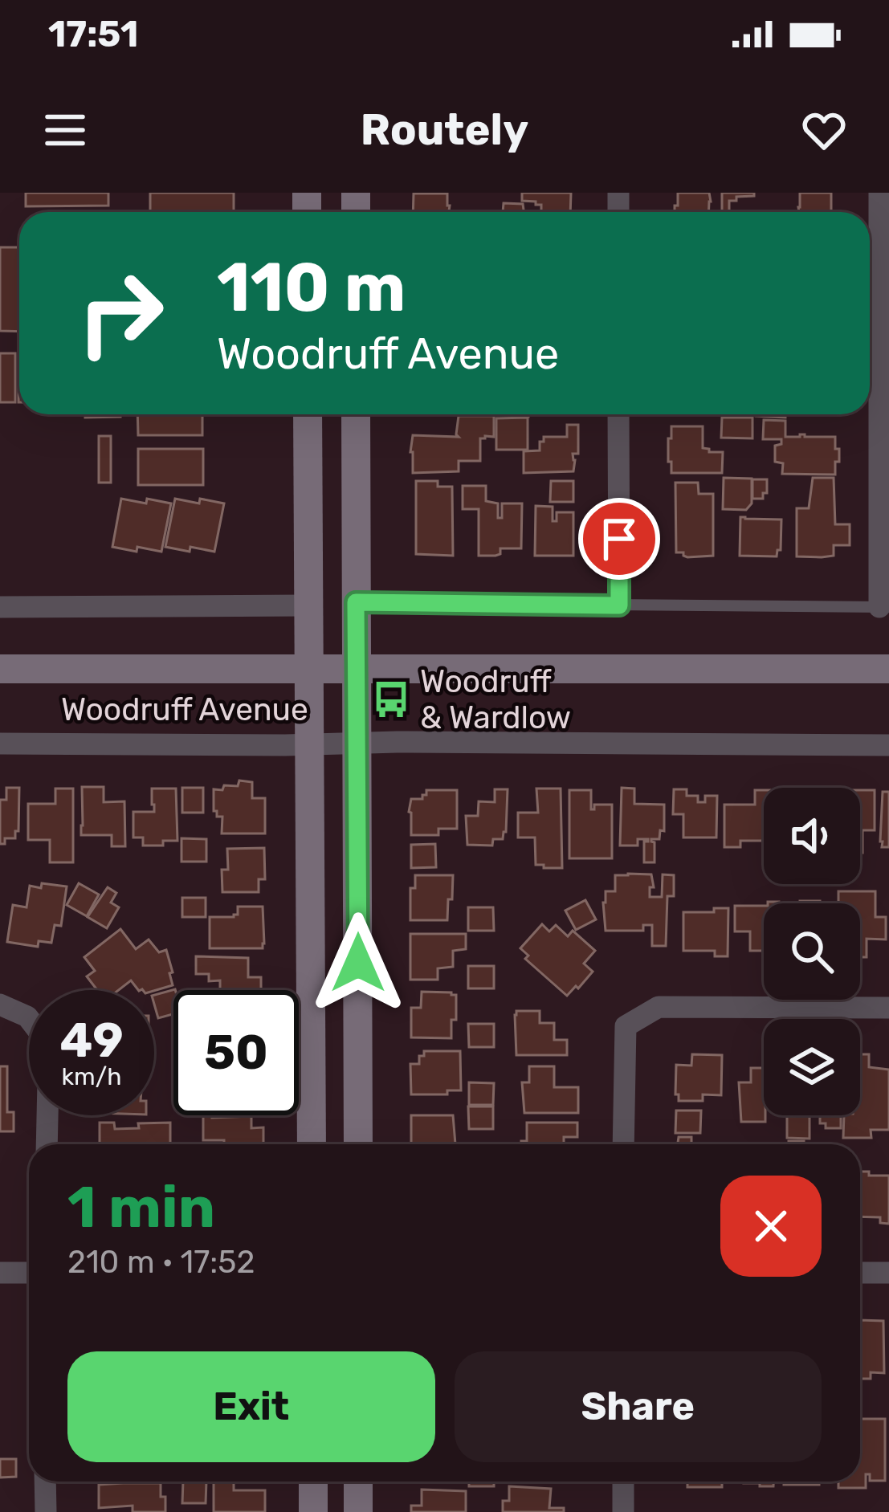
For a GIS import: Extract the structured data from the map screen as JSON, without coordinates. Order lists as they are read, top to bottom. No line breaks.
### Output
{"streets":{"main road":["Woodruff Avenue"]},"places":{"bus stop":["Woodruff & Wardlow"]},"page":{"status":"17:51","header":"Routely","turn":["110 m","Woodruff Avenue"],"speed":"49 km/h","limit":"50","heading":["1 min","210 m · 17:52"],"buttons":["Exit","Share"]}}
